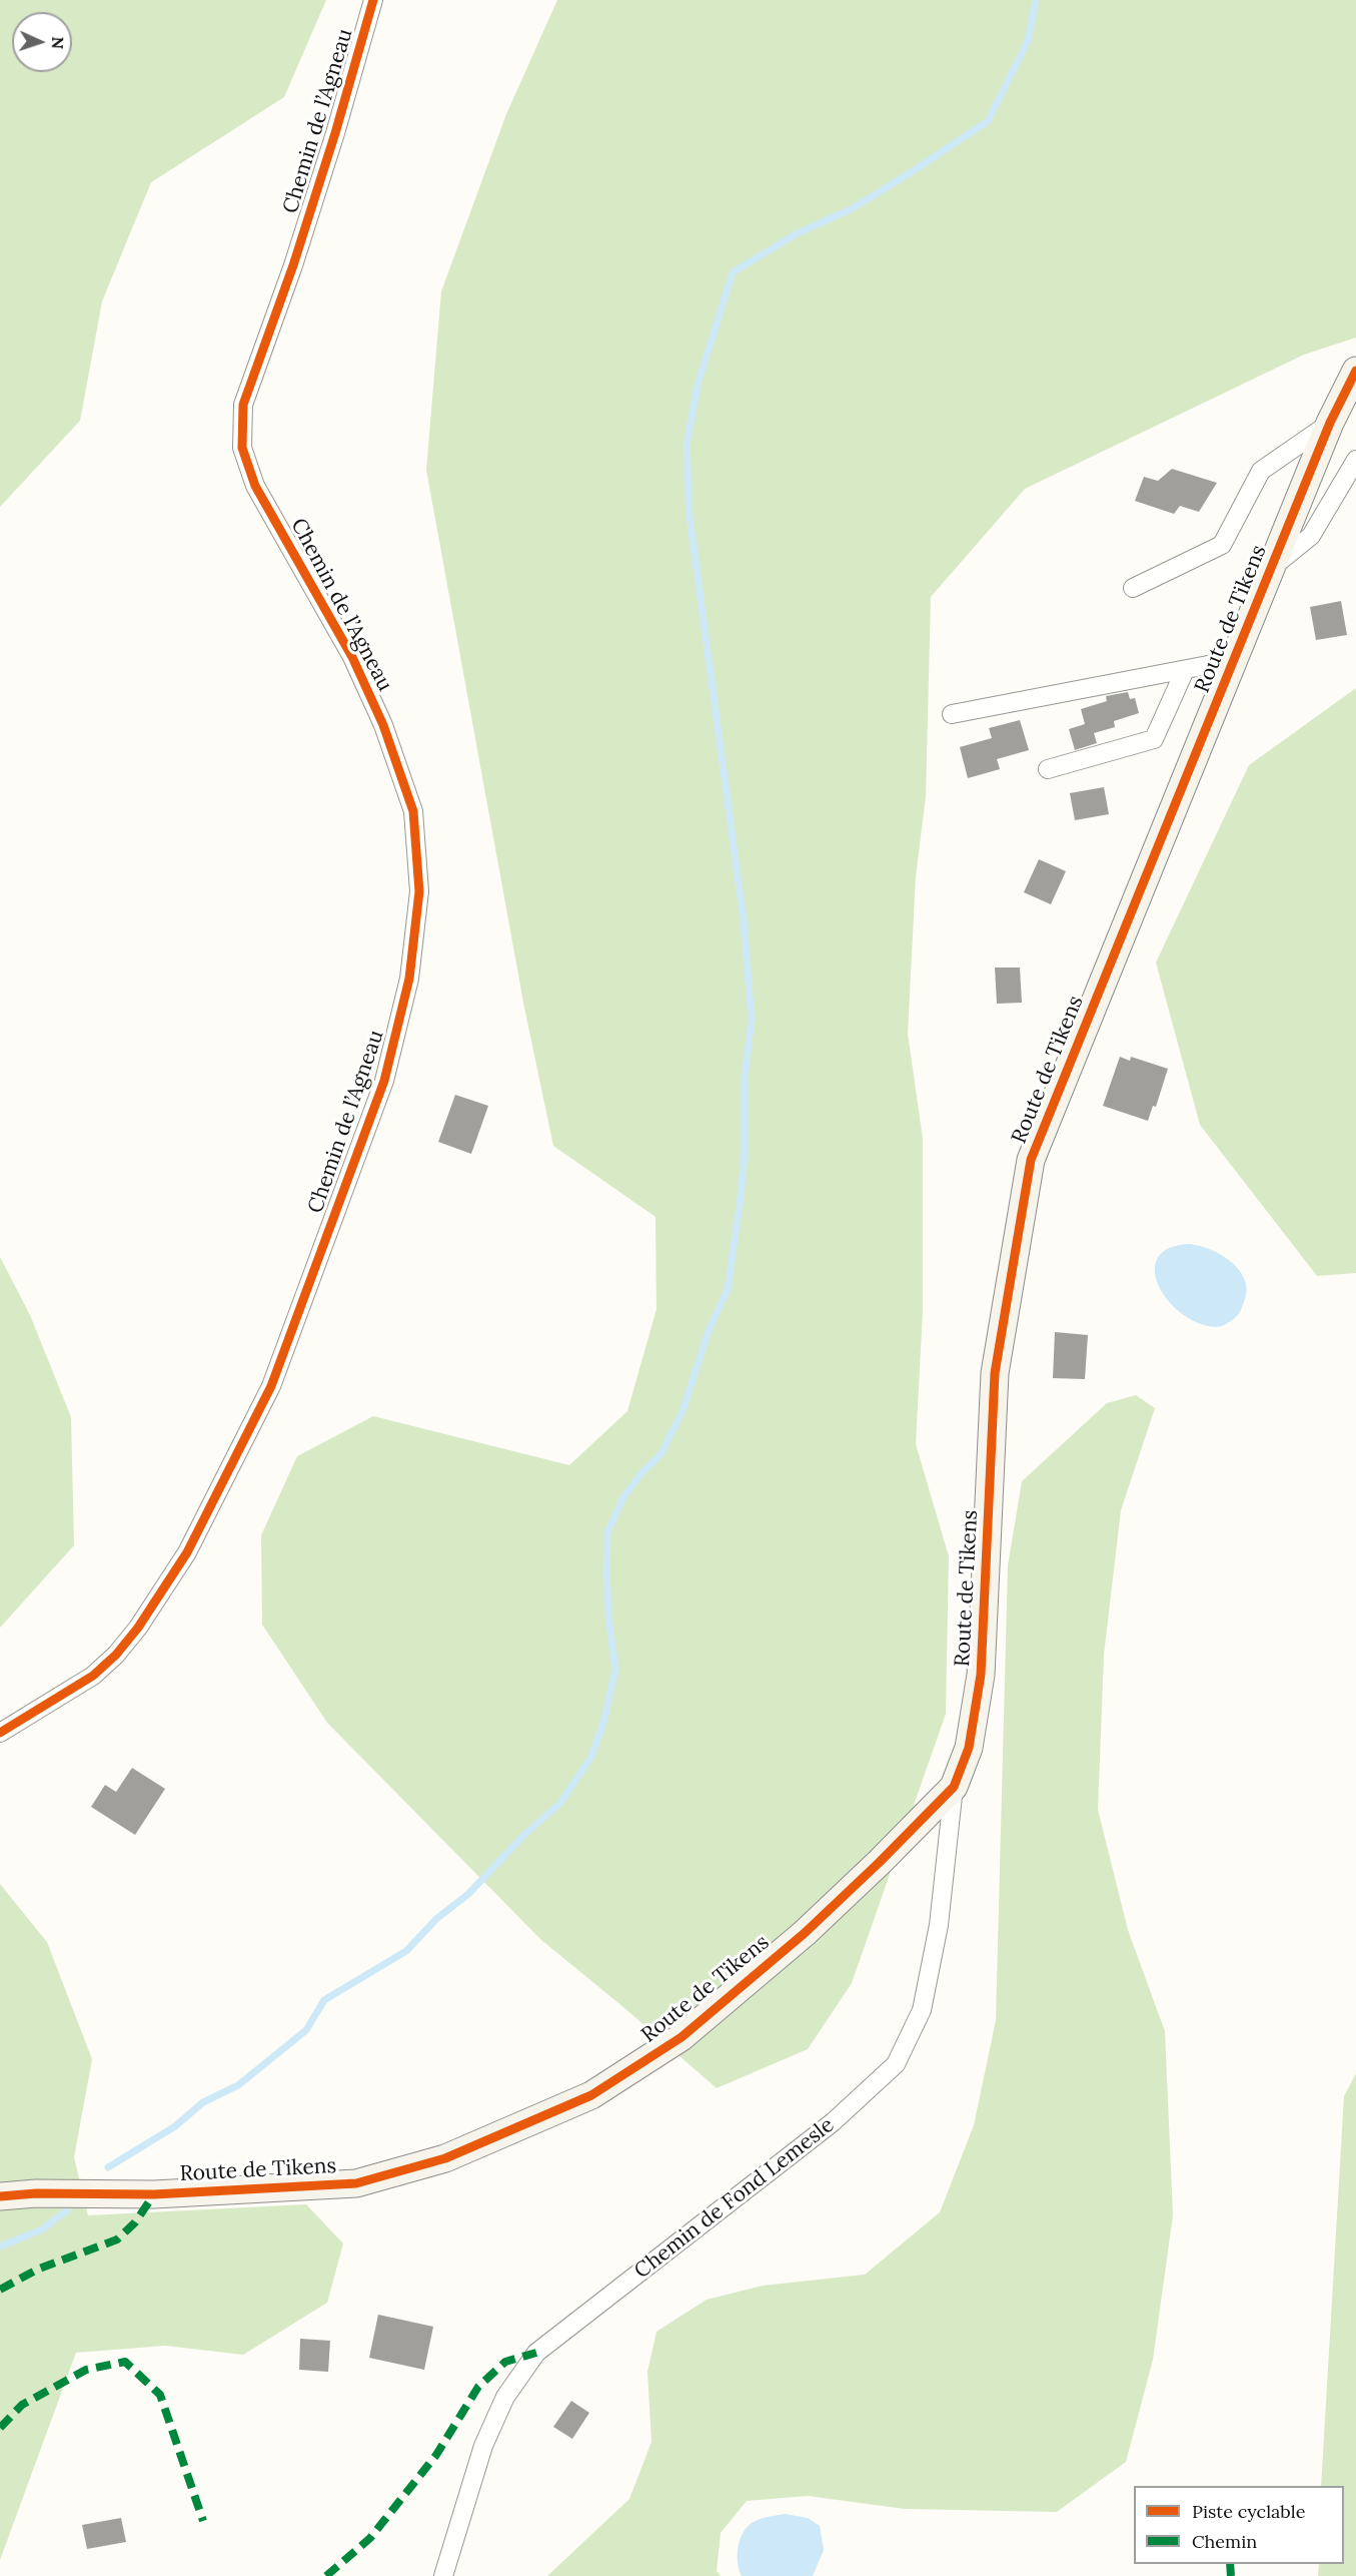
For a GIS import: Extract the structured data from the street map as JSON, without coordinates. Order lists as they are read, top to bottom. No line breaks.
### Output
{"streets":{"street":["Chemin de l’Agneau","Route de Tikens","Chemin de Fond Lemesle"]},"crossings":[["Route de Tikens","Chemin de Fond Lemesle"]],"legend":["Piste cyclable","Chemin"],"north":"right"}
